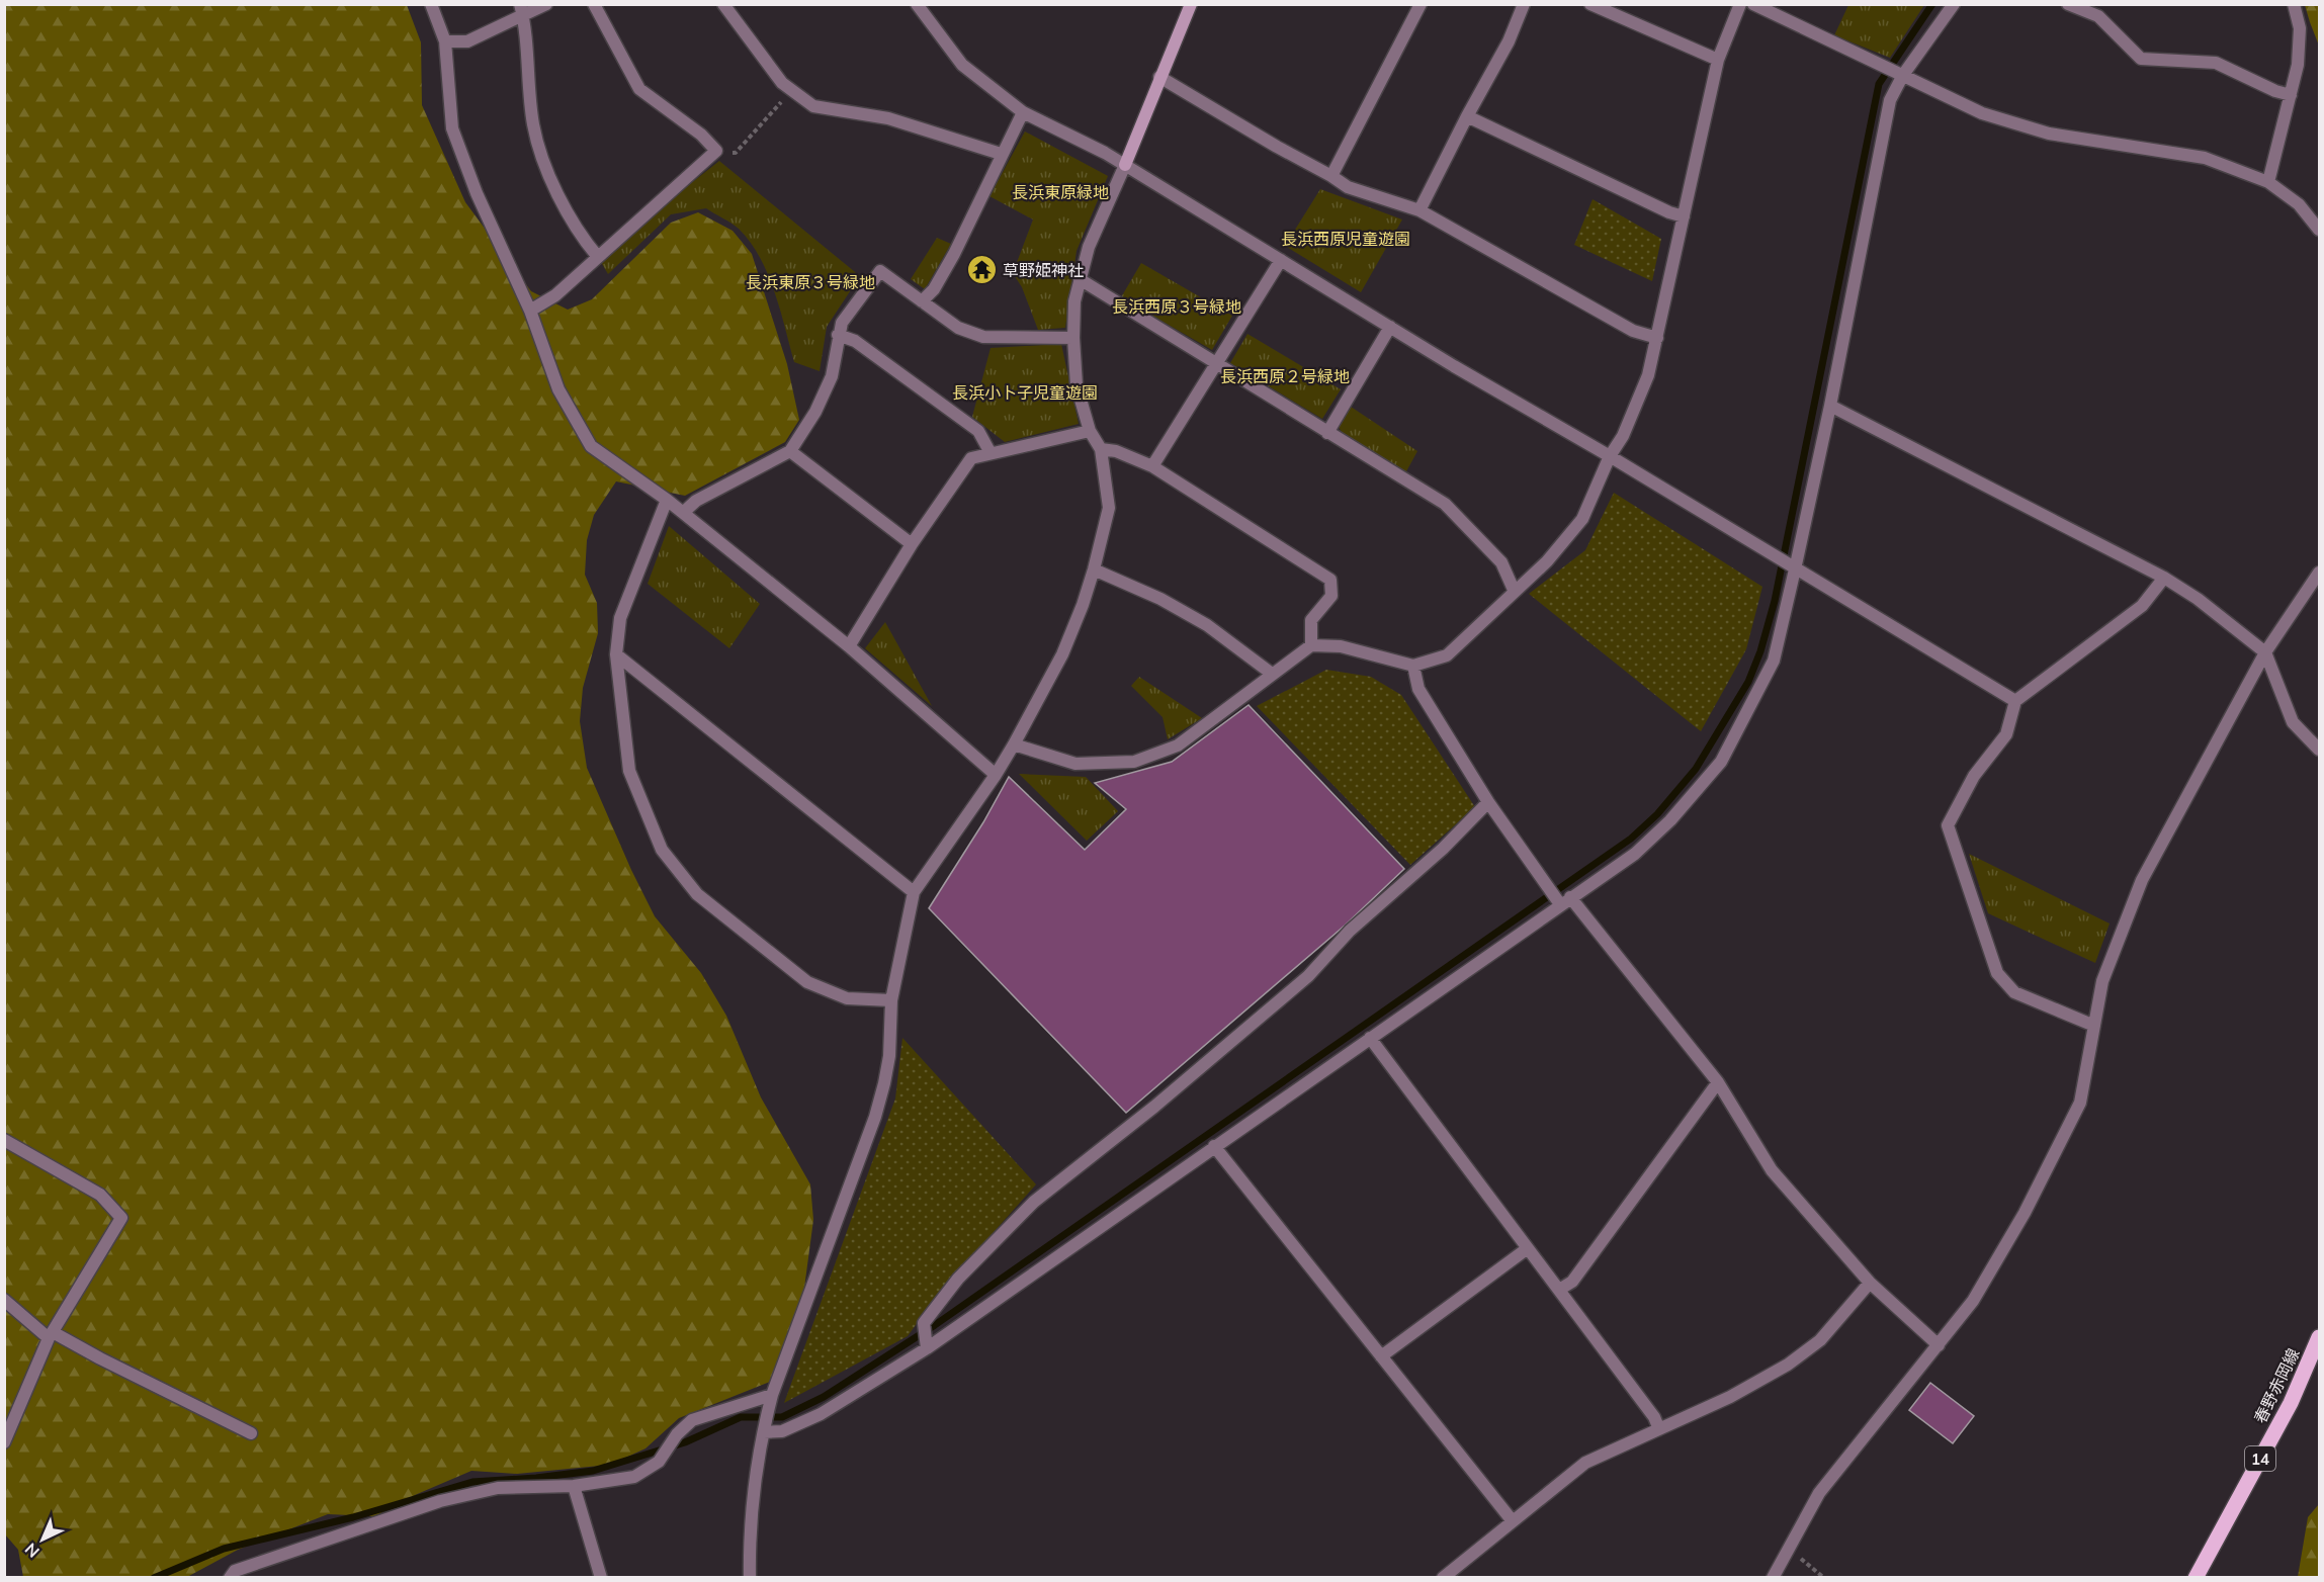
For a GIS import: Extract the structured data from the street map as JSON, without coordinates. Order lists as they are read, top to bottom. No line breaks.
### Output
{"streets":{"main road":["春野赤岡線","14"]},"parks":["長浜東原緑地","長浜西原児童遊園","長浜東原３号緑地","長浜西原３号緑地","長浜西原２号緑地","長浜小卜子児童遊園"],"places":{"temple":["草野姫神社"]},"north":"bottom left"}
